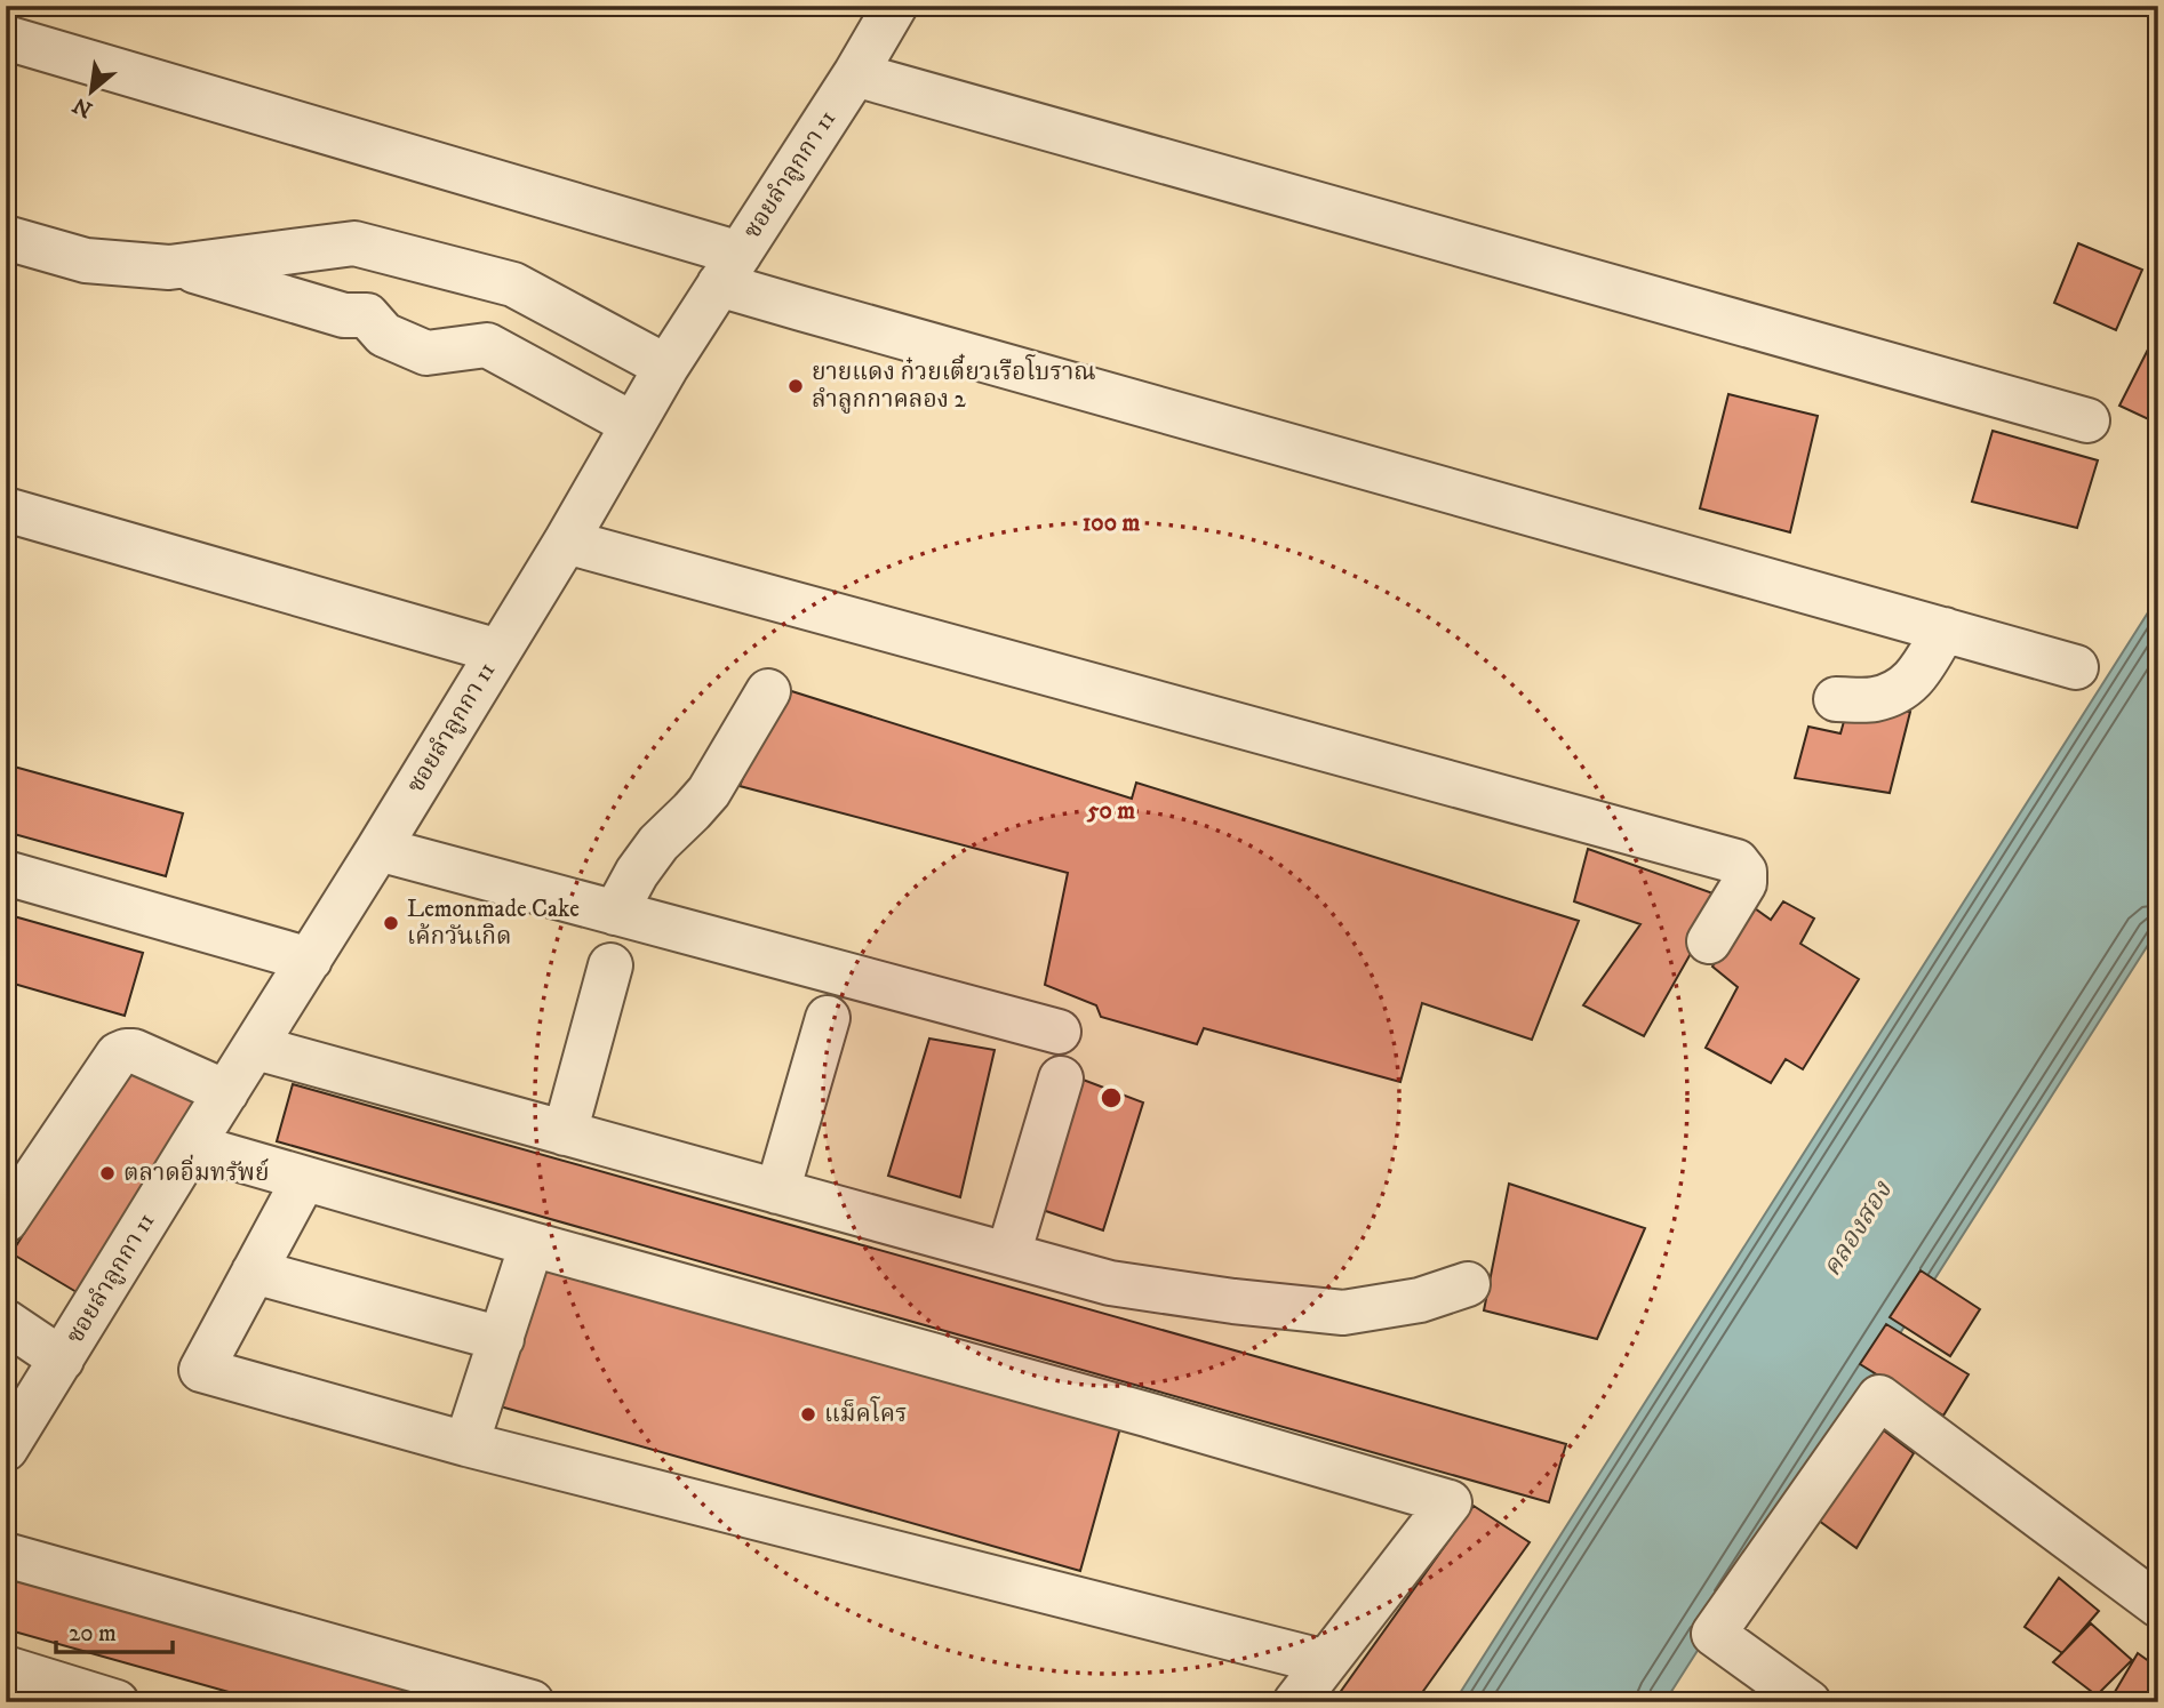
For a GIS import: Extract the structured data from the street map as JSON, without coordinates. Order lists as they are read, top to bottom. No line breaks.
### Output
{"streets":{"street":["ซอยลำลูกกา 11"]},"water":["คลองสอง"],"places":["ยายแดง ก๋วยเตี๋ยวเรือโบราณ ลำลูกกาคลอง 2","Lemonmade Cake เค้กวันเกิด","ตลาดอิ่มทรัพย์","แม็คโคร"],"scale_bar":"20 m","north":"bottom left","rings":["100 m","50 m"]}
